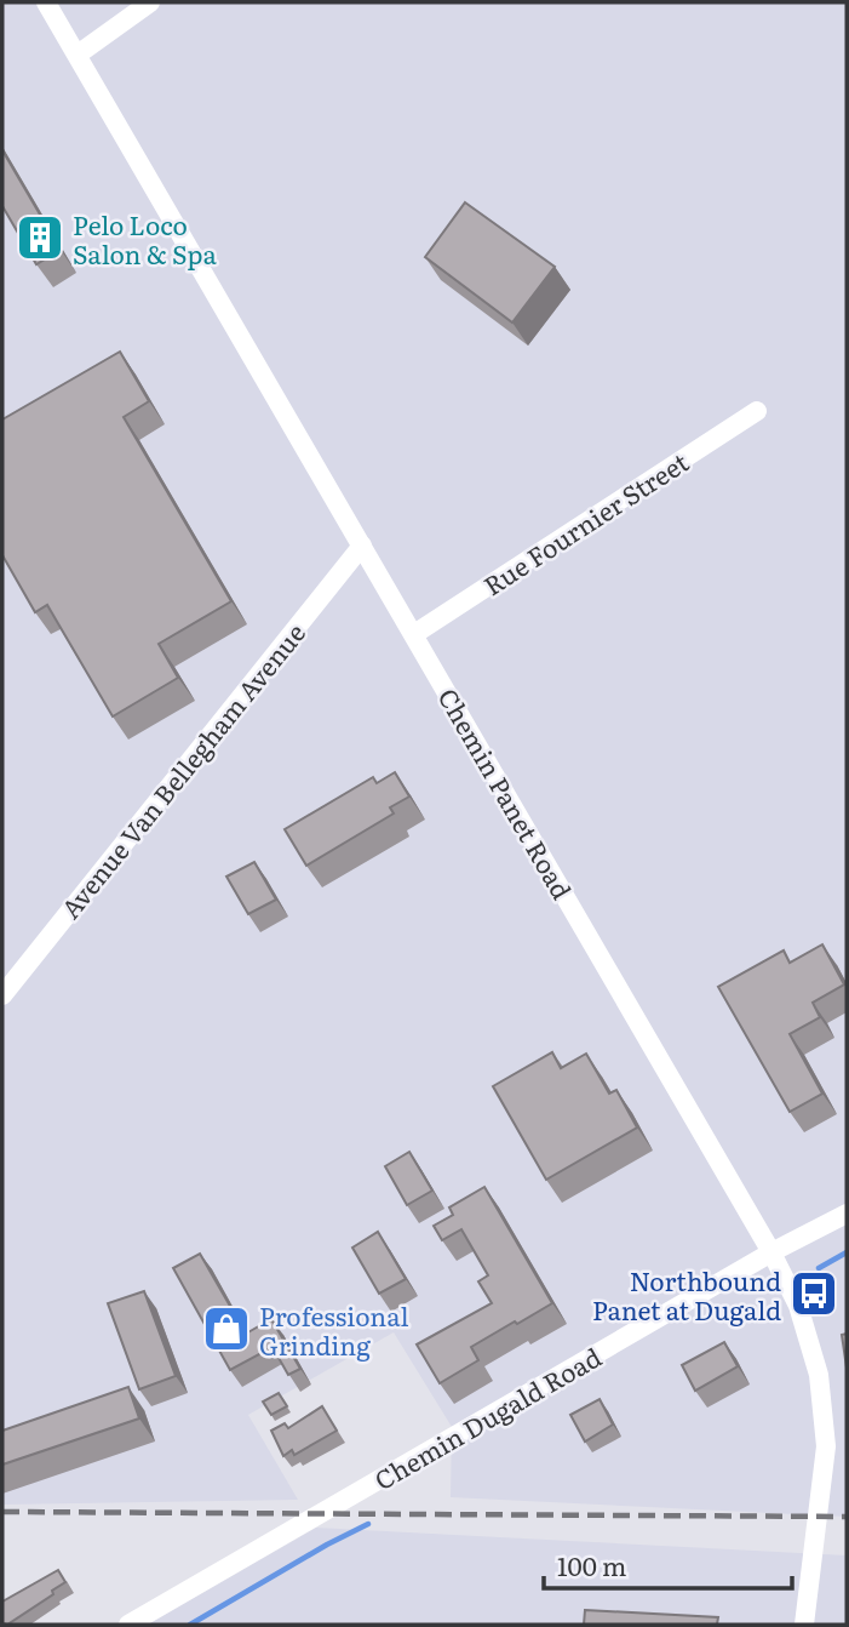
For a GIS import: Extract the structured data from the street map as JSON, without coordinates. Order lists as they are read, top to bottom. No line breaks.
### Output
{"streets":{"street":["Rue Fournier Street","Avenue Van Bellegham Avenue","Chemin Panet Road","Chemin Dugald Road"]},"crossings":[["Rue Fournier Street","Chemin Panet Road"],["Avenue Van Bellegham Avenue","Chemin Panet Road"],["Chemin Panet Road","Chemin Dugald Road"]],"places":{"building":["Pelo Loco Salon & Spa"],"bus stop":["Northbound Panet at Dugald"],"shop":["Professional Grinding"]},"scale_bar":"100 m"}
